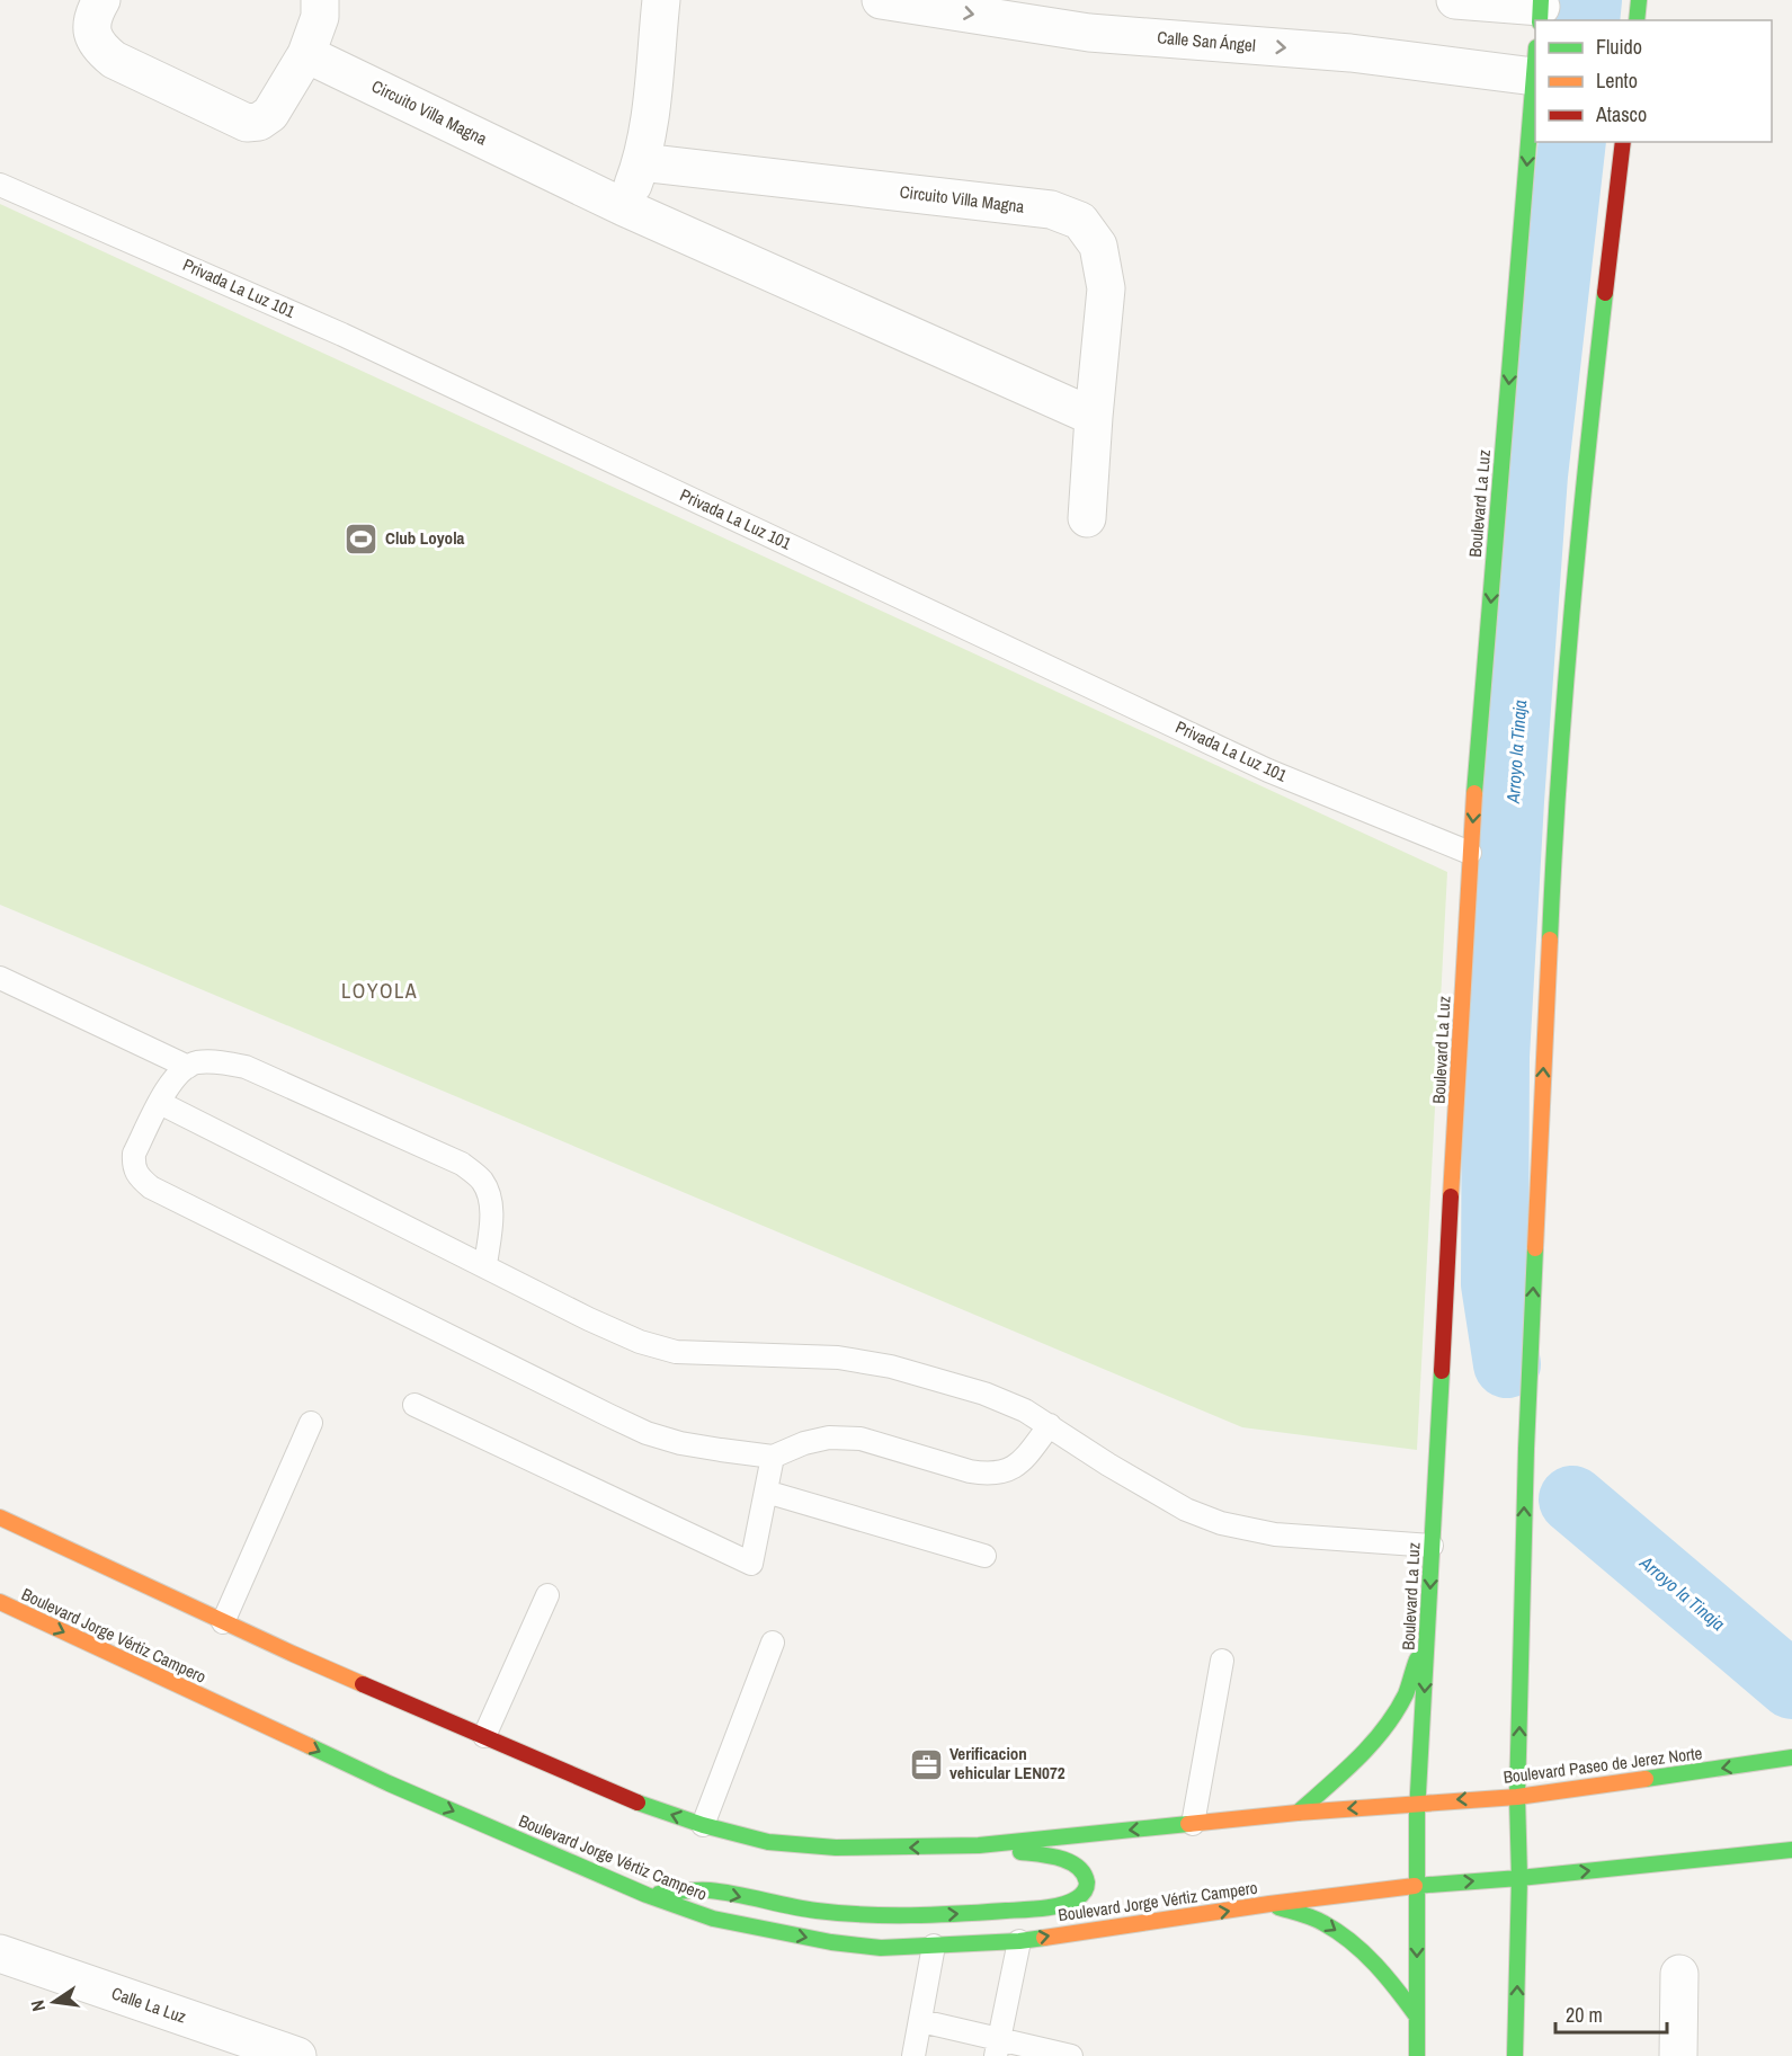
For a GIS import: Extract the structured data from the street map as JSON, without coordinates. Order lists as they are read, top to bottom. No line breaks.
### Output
{"streets":{"main road":["Boulevard La Luz","Boulevard Jorge Vértiz Campero","Boulevard Paseo de Jerez Norte"],"street":["Calle San Ángel","Circuito Villa Magna","Calle La Luz"],"lane":["Privada La Luz 101"]},"crossings":[["Calle San Ángel","Boulevard La Luz"],["Privada La Luz 101","Boulevard La Luz"],["Boulevard La Luz","Boulevard Jorge Vértiz Campero"],["Boulevard La Luz","Boulevard Paseo de Jerez Norte"]],"one_way":["Calle San Ángel"],"districts":["LOYOLA"],"water":["Arroyo la Tinaja"],"places":{"sports":["Club Loyola"],"office":["Verificacion vehicular LEN072"]},"legend":["Fluido","Lento","Atasco"],"scale_bar":"20 m","north":"left"}
